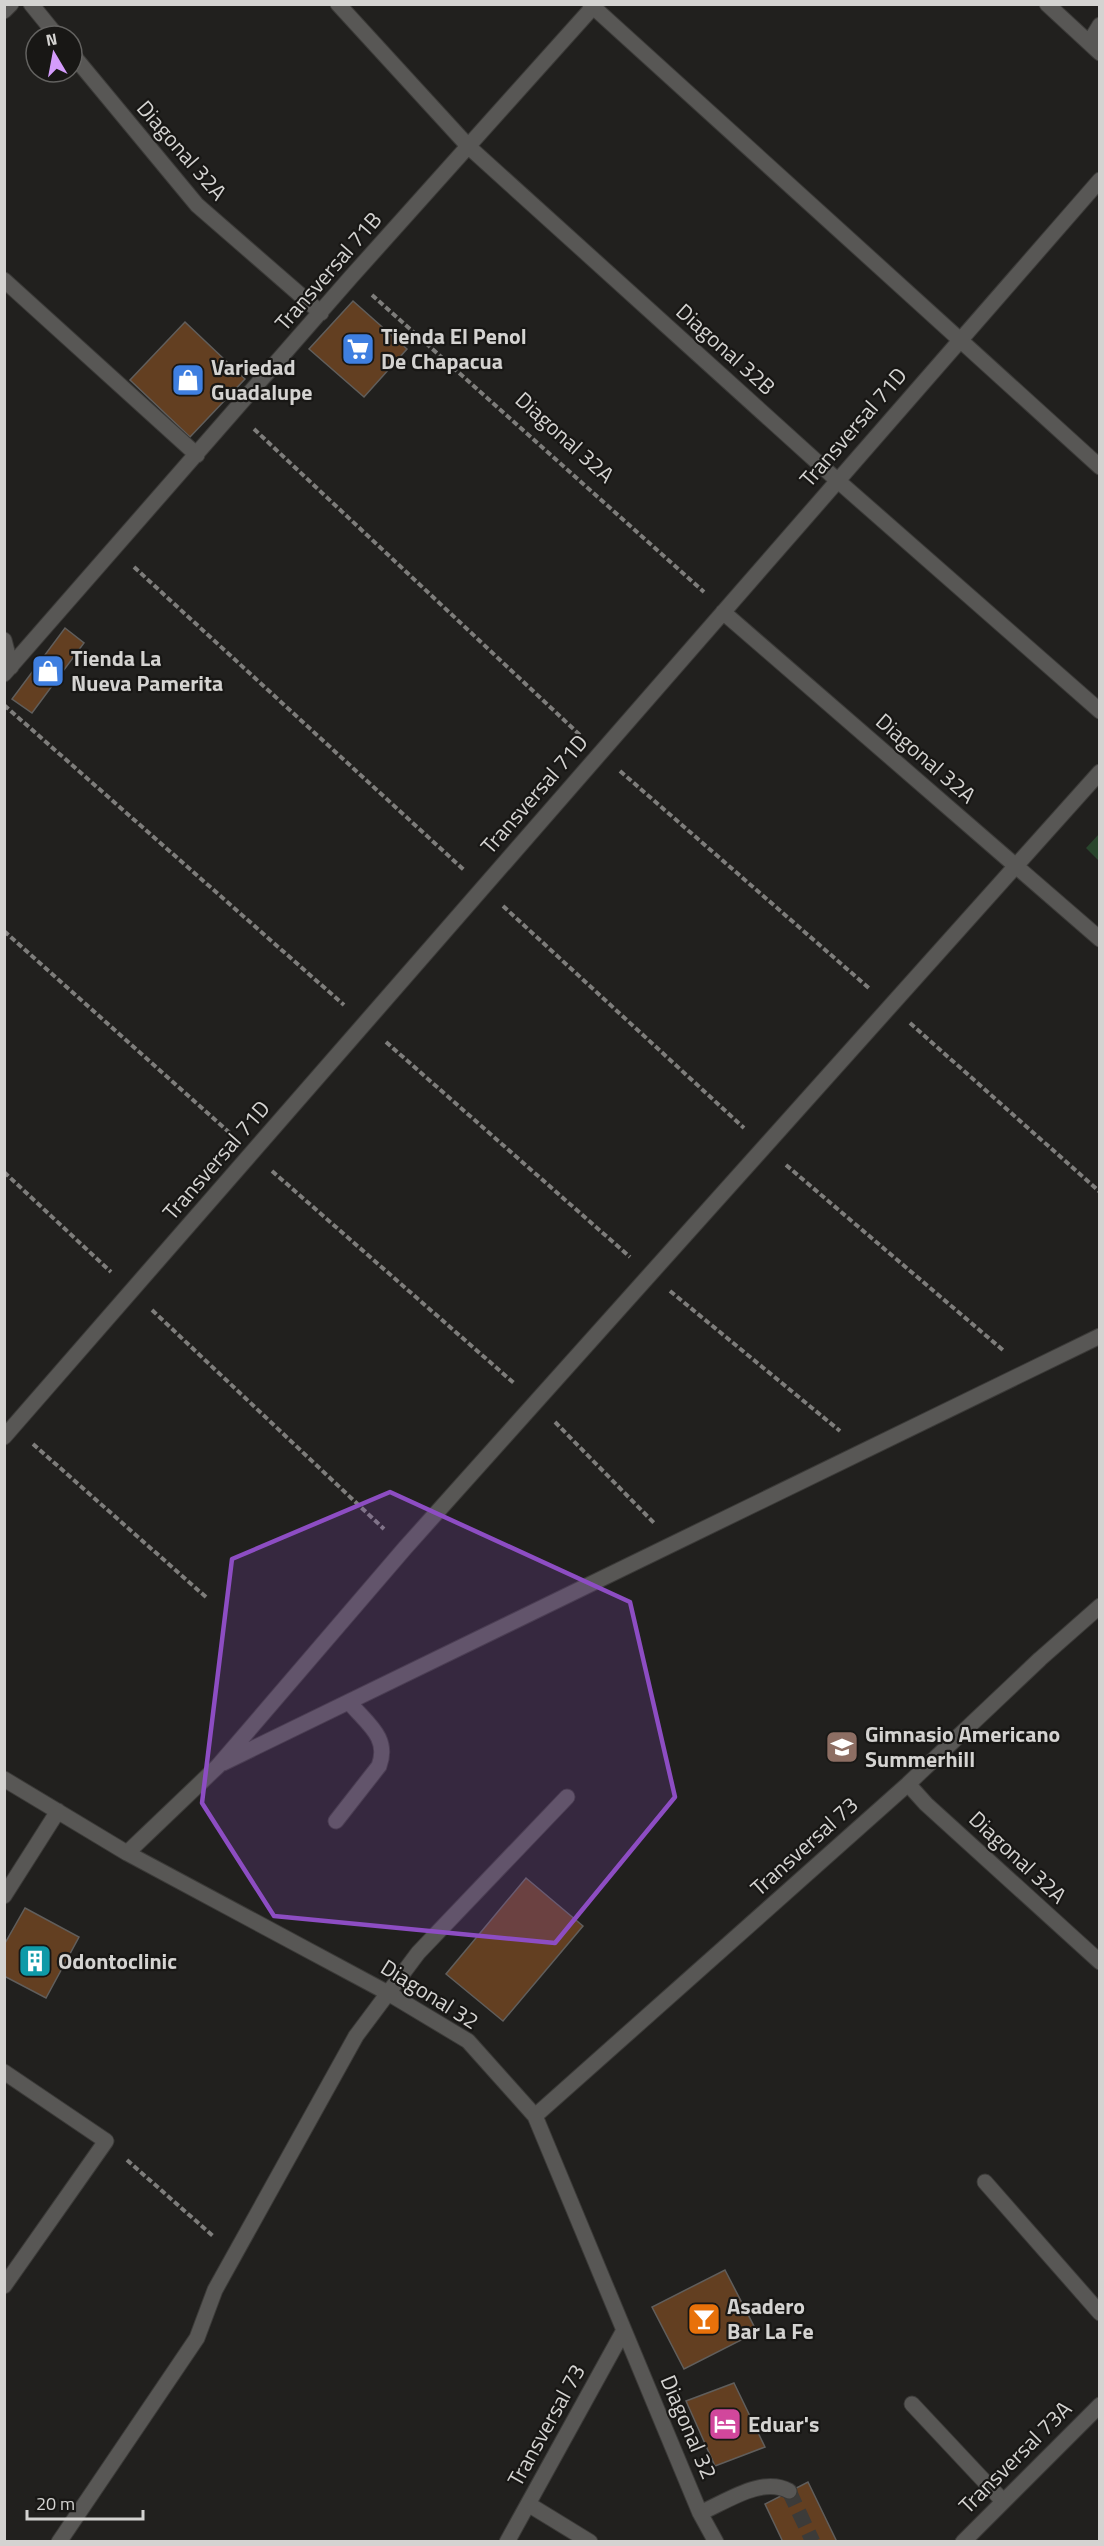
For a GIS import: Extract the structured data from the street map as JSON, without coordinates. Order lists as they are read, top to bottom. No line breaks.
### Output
{"streets":{"street":["Diagonal 32A","Transversal 71B","Diagonal 32B","Transversal 71D","Transversal 73","Diagonal 32","Transversal 73A"]},"crossings":[["Diagonal 32A","Transversal 71B"],["Diagonal 32A","Transversal 71D"],["Diagonal 32A","Transversal 73"],["Transversal 71B","Diagonal 32B"],["Diagonal 32B","Transversal 71D"],["Transversal 73","Diagonal 32"]],"places":{"supermarket":["Tienda El Penol De Chapacua"],"shop":["Variedad Guadalupe","Tienda La Nueva Pamerita"],"school or university":["Gimnasio Americano Summerhill"],"building":["Odontoclinic"],"bar":["Asadero Bar La Fe"],"hotel":["Eduar's"]},"scale_bar":"20 m","north":"top"}
